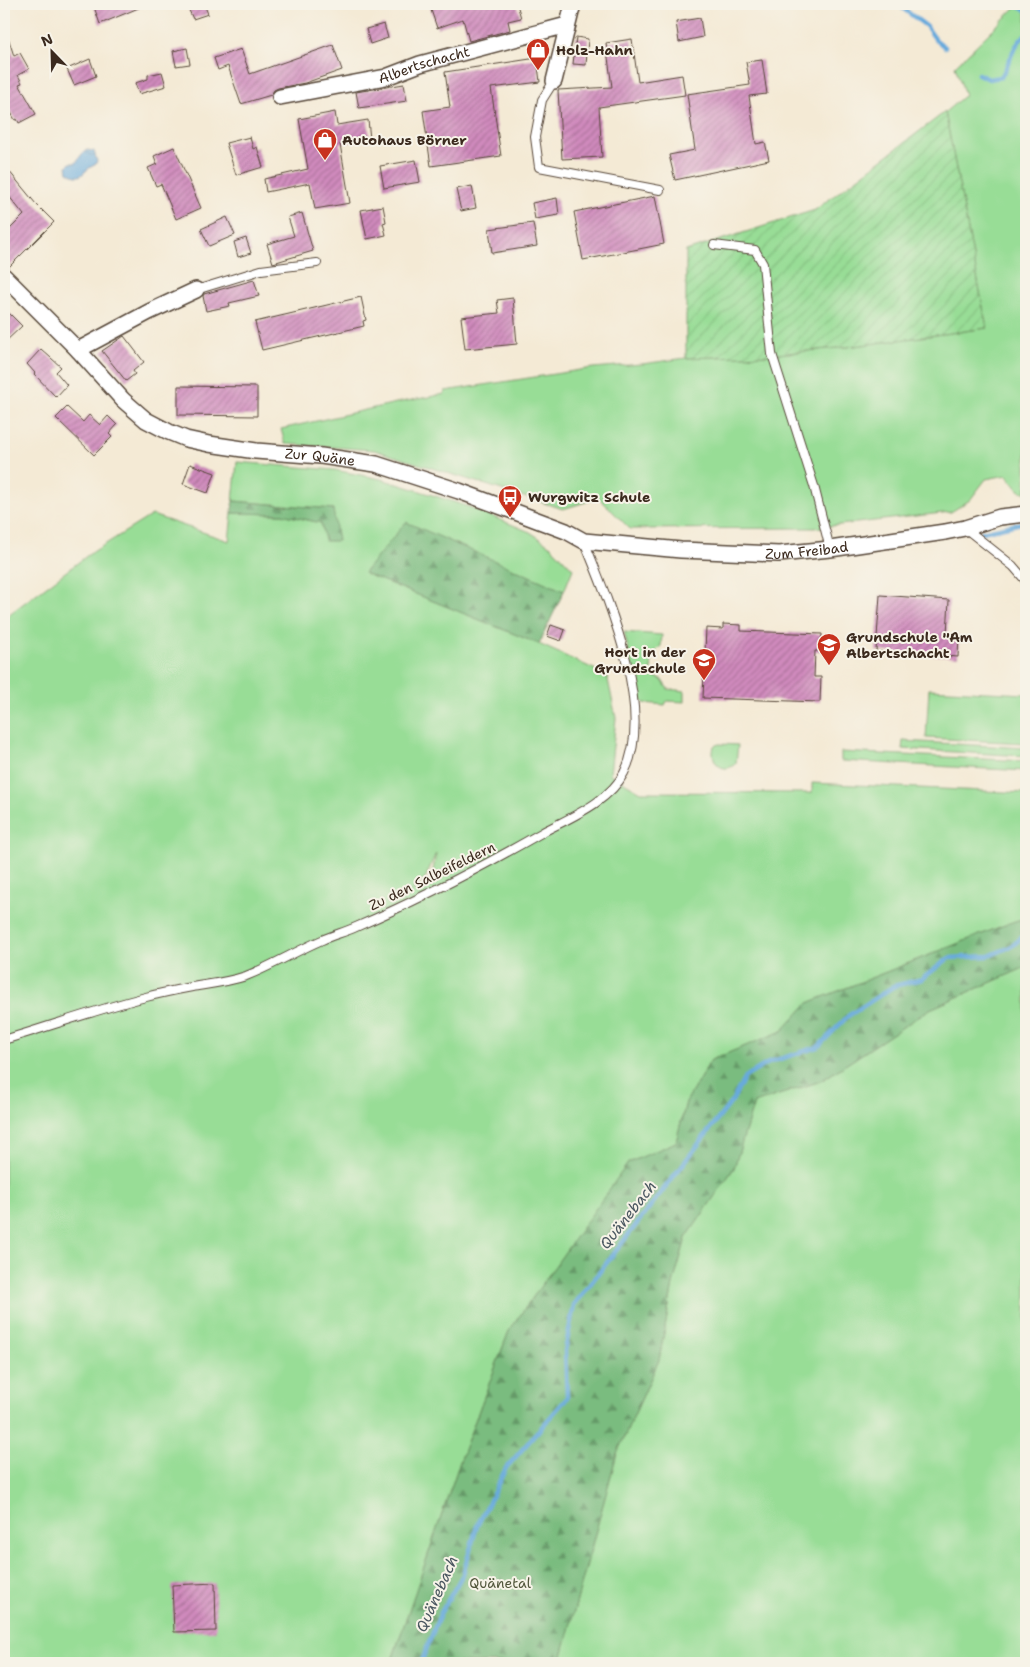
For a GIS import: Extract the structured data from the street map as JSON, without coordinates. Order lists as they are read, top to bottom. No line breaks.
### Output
{"streets":{"street":["Albertschacht","Zur Quäne","Zum Freibad"],"lane":["Zu den Salbeifeldern"]},"crossings":[["Zur Quäne","Zum Freibad"],["Zur Quäne","Zu den Salbeifeldern"],["Zum Freibad","Zu den Salbeifeldern"]],"water":["Quänebach"],"parks":["Quänetal"],"places":{"shop":["Holz-Hahn","Autohaus Börner"],"bus stop":["Wurgwitz Schule"],"school or university":["Grundschule \"Am Albertschacht","Hort in der Grundschule"]},"north":"top left"}
